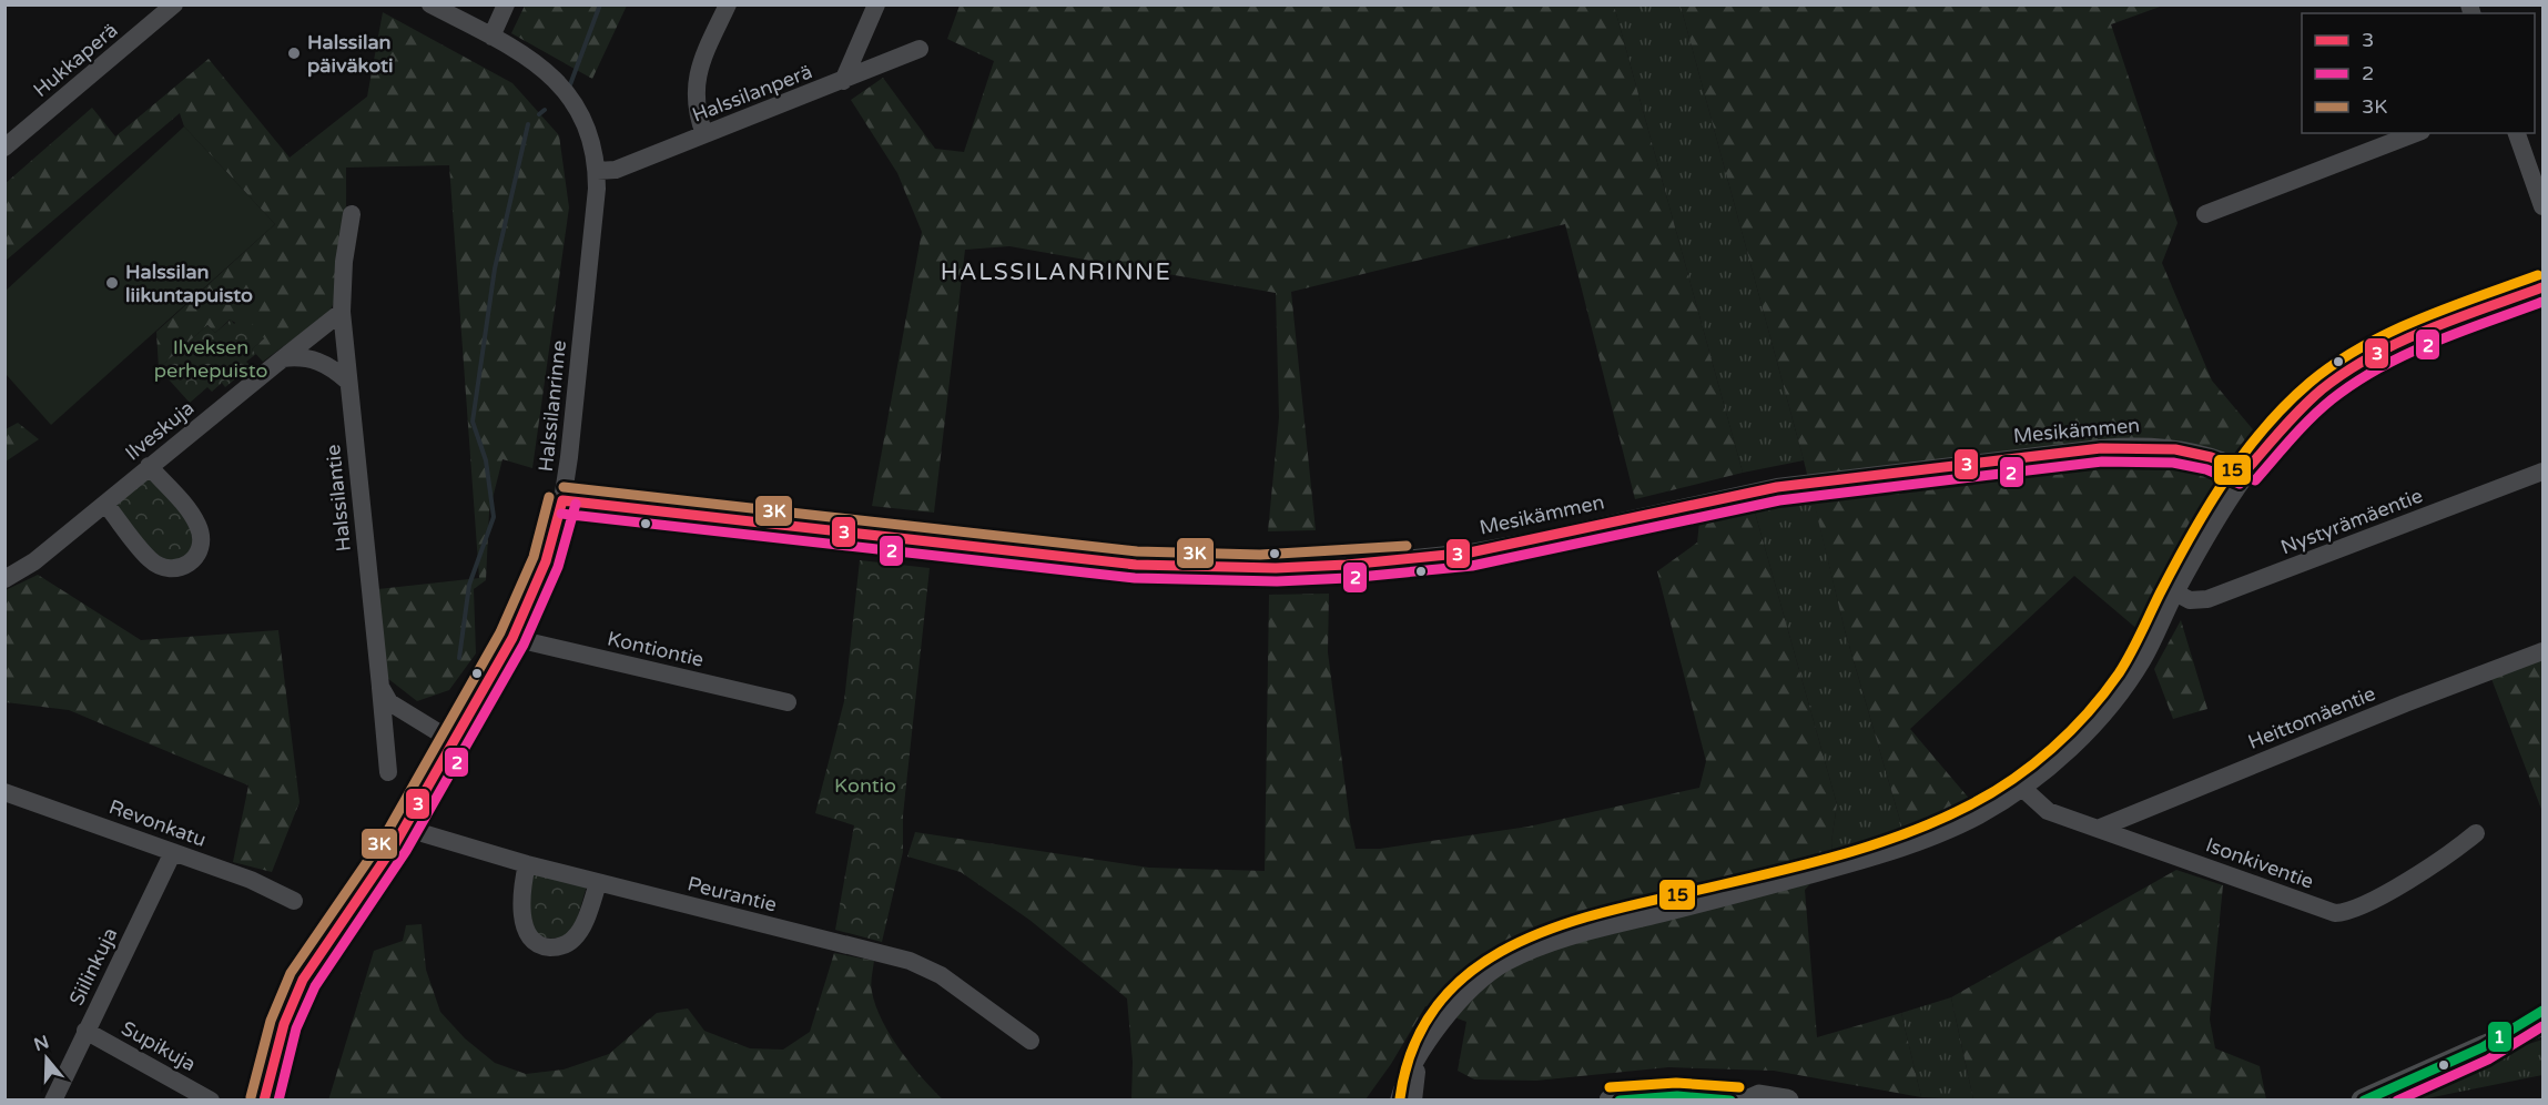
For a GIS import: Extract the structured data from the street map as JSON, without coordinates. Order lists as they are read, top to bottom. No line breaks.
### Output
{"streets":{"street":["Hukkaperä","Halssilanperä","Halssilanrinne","Ilveskuja","Mesikämmen","Halssilantie","Nystyrämäentie","Kontiontie","Heittomäentie","Revonkatu","Isonkiventie","Peurantie","Siilinkuja","Supikuja"]},"crossings":[["Halssilanperä","Halssilanrinne"],["Halssilanrinne","Mesikämmen"],["Halssilanrinne","Kontiontie"],["Halssilanrinne","Peurantie"],["Ilveskuja","Halssilantie"],["Heittomäentie","Isonkiventie"],["Revonkatu","Siilinkuja"],["Siilinkuja","Supikuja"]],"districts":["HALSSILANRINNE"],"parks":["Ilveksen perhepuisto","Kontio"],"places":["Halssilan päiväkoti","Halssilan liikuntapuisto"],"lines":["transit line 15","transit line 3","transit line 2","transit line 3K","transit line 1"],"legend":["3","2","3K"],"north":"top"}
